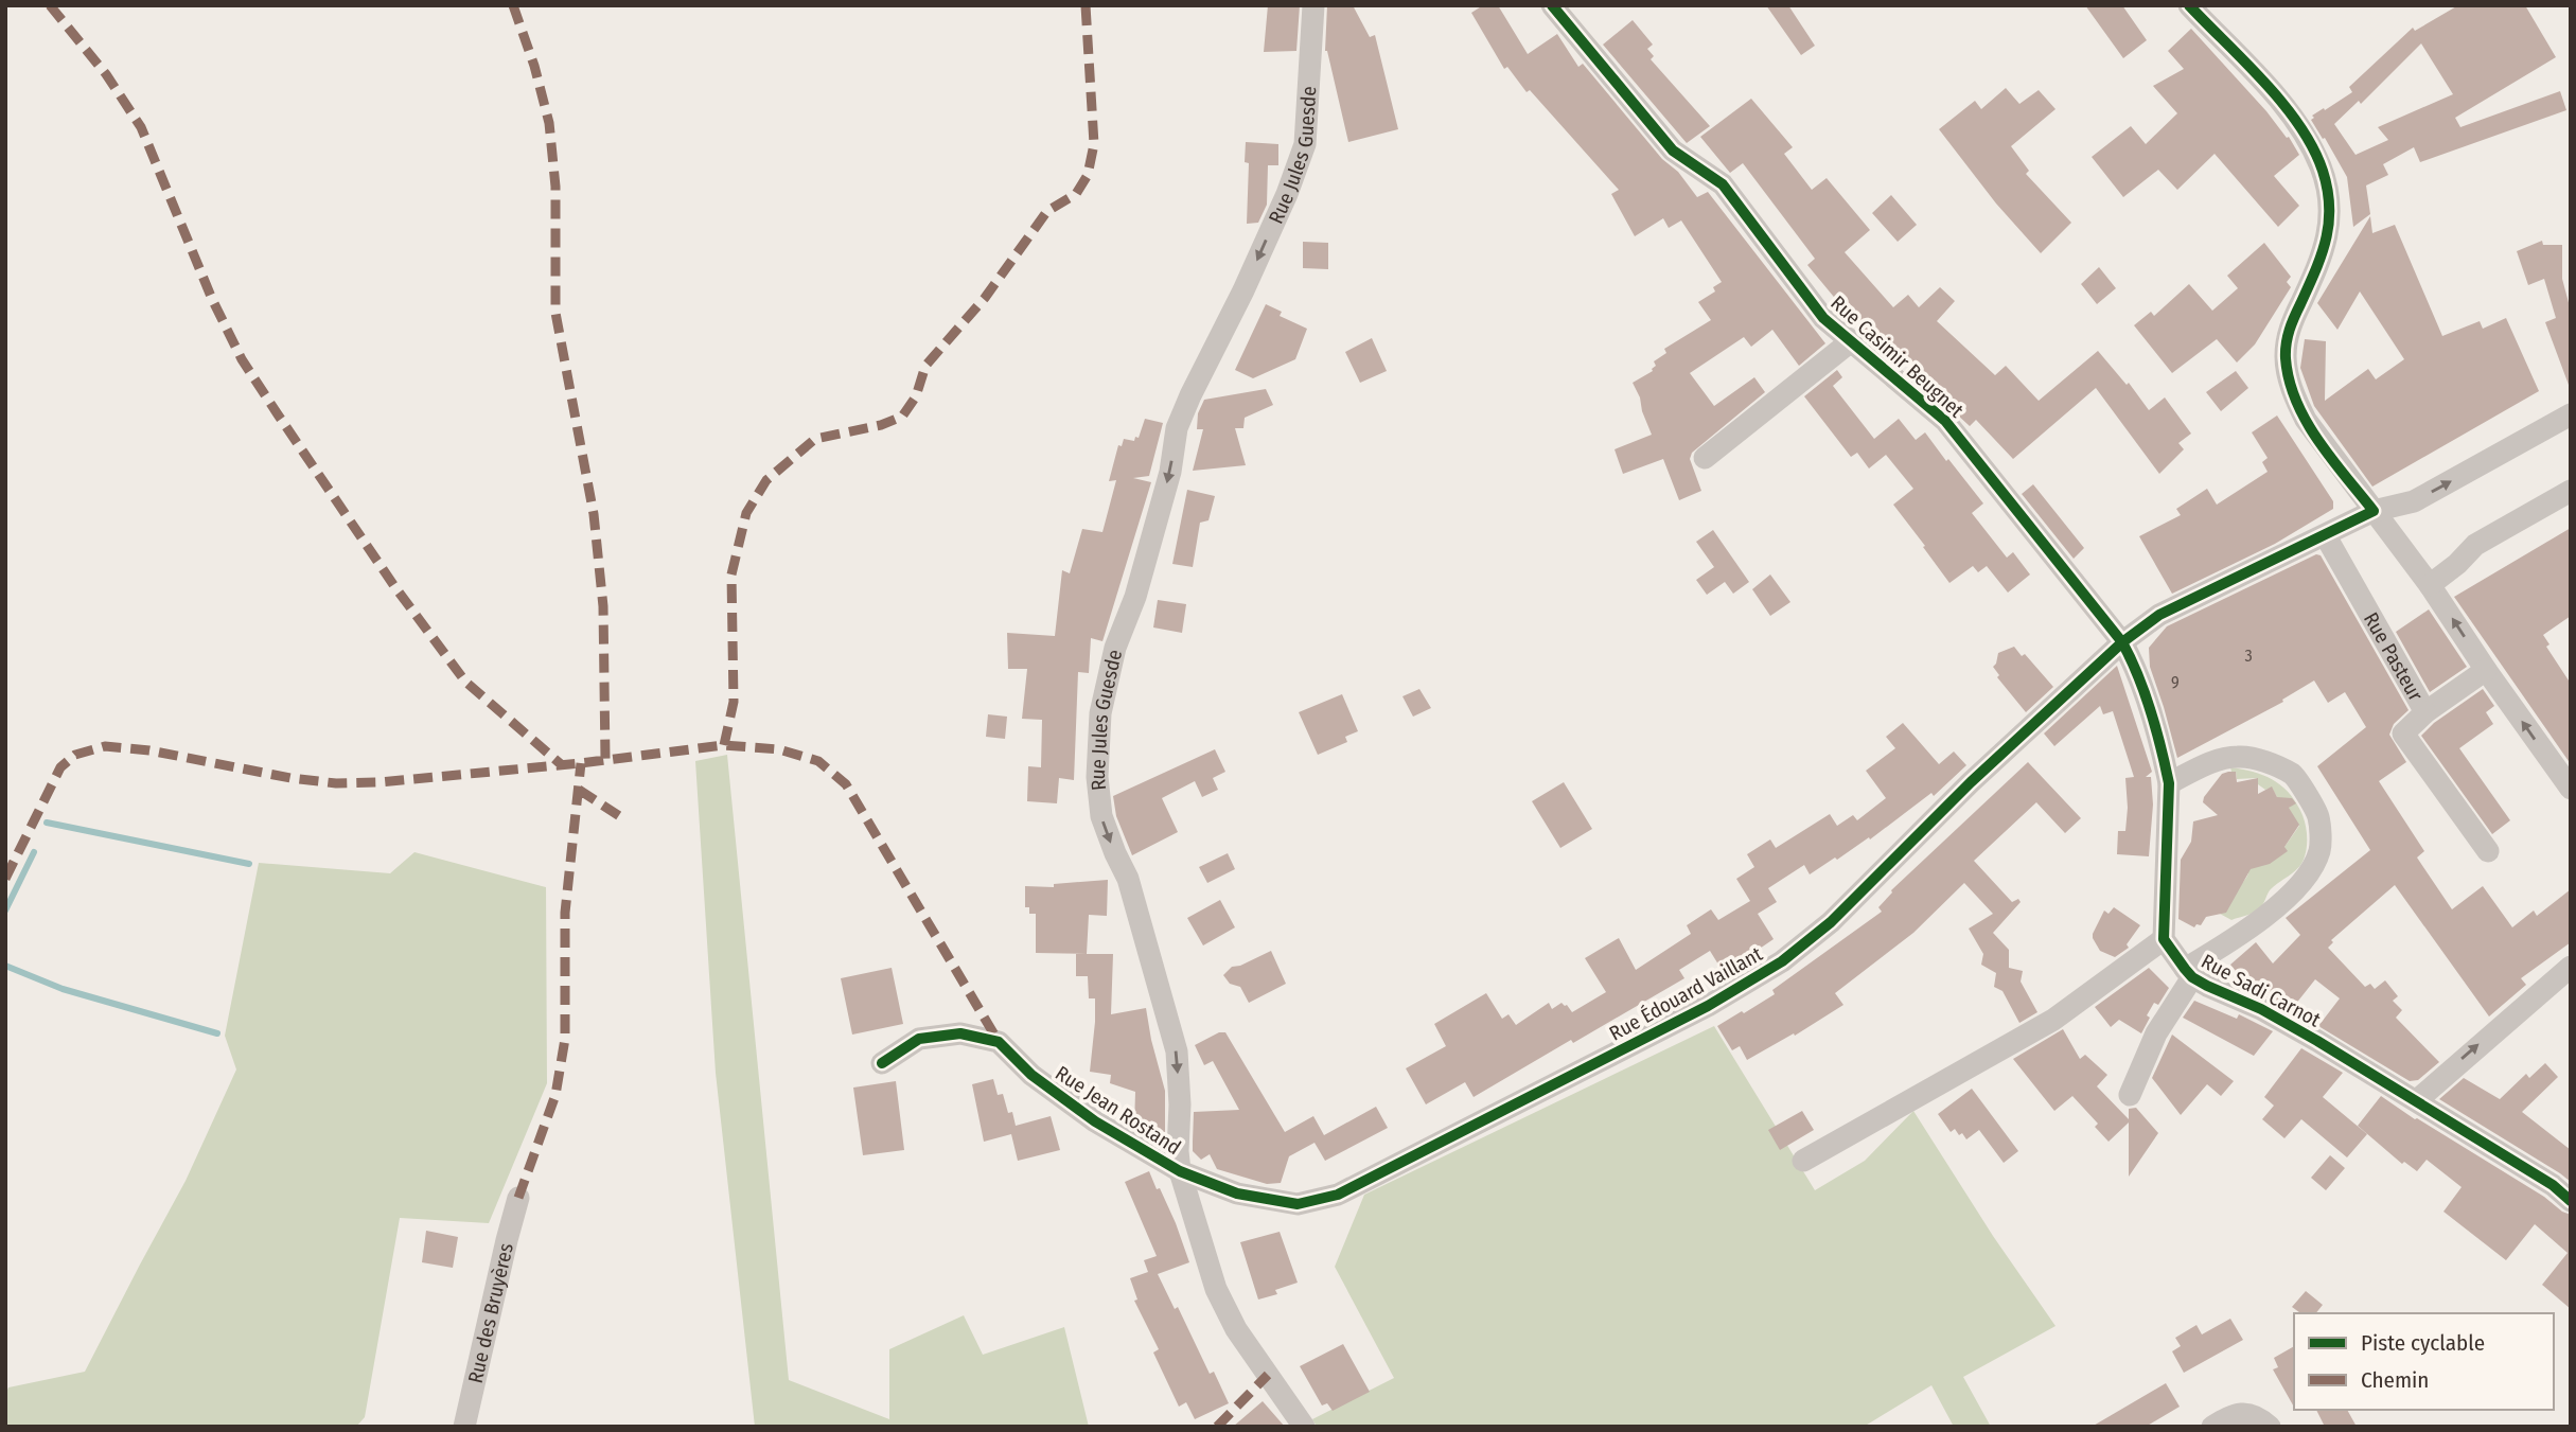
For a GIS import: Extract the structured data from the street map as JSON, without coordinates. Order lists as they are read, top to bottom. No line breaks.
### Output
{"streets":{"street":["Rue Jules Guesde","Rue Casimir Beugnet","Rue Pasteur","Rue Sadi Carnot","Rue Édouard Vaillant","Rue Jean Rostand","Rue des Bruyères"]},"crossings":[["Rue Jules Guesde","Rue Édouard Vaillant"],["Rue Jules Guesde","Rue Jean Rostand"],["Rue Casimir Beugnet","Rue Édouard Vaillant"],["Rue Pasteur","Rue Édouard Vaillant"],["Rue Édouard Vaillant","Rue Jean Rostand"]],"one_way":["Rue Jules Guesde"],"house_numbers":["3","9"],"legend":["Piste cyclable","Chemin"]}
